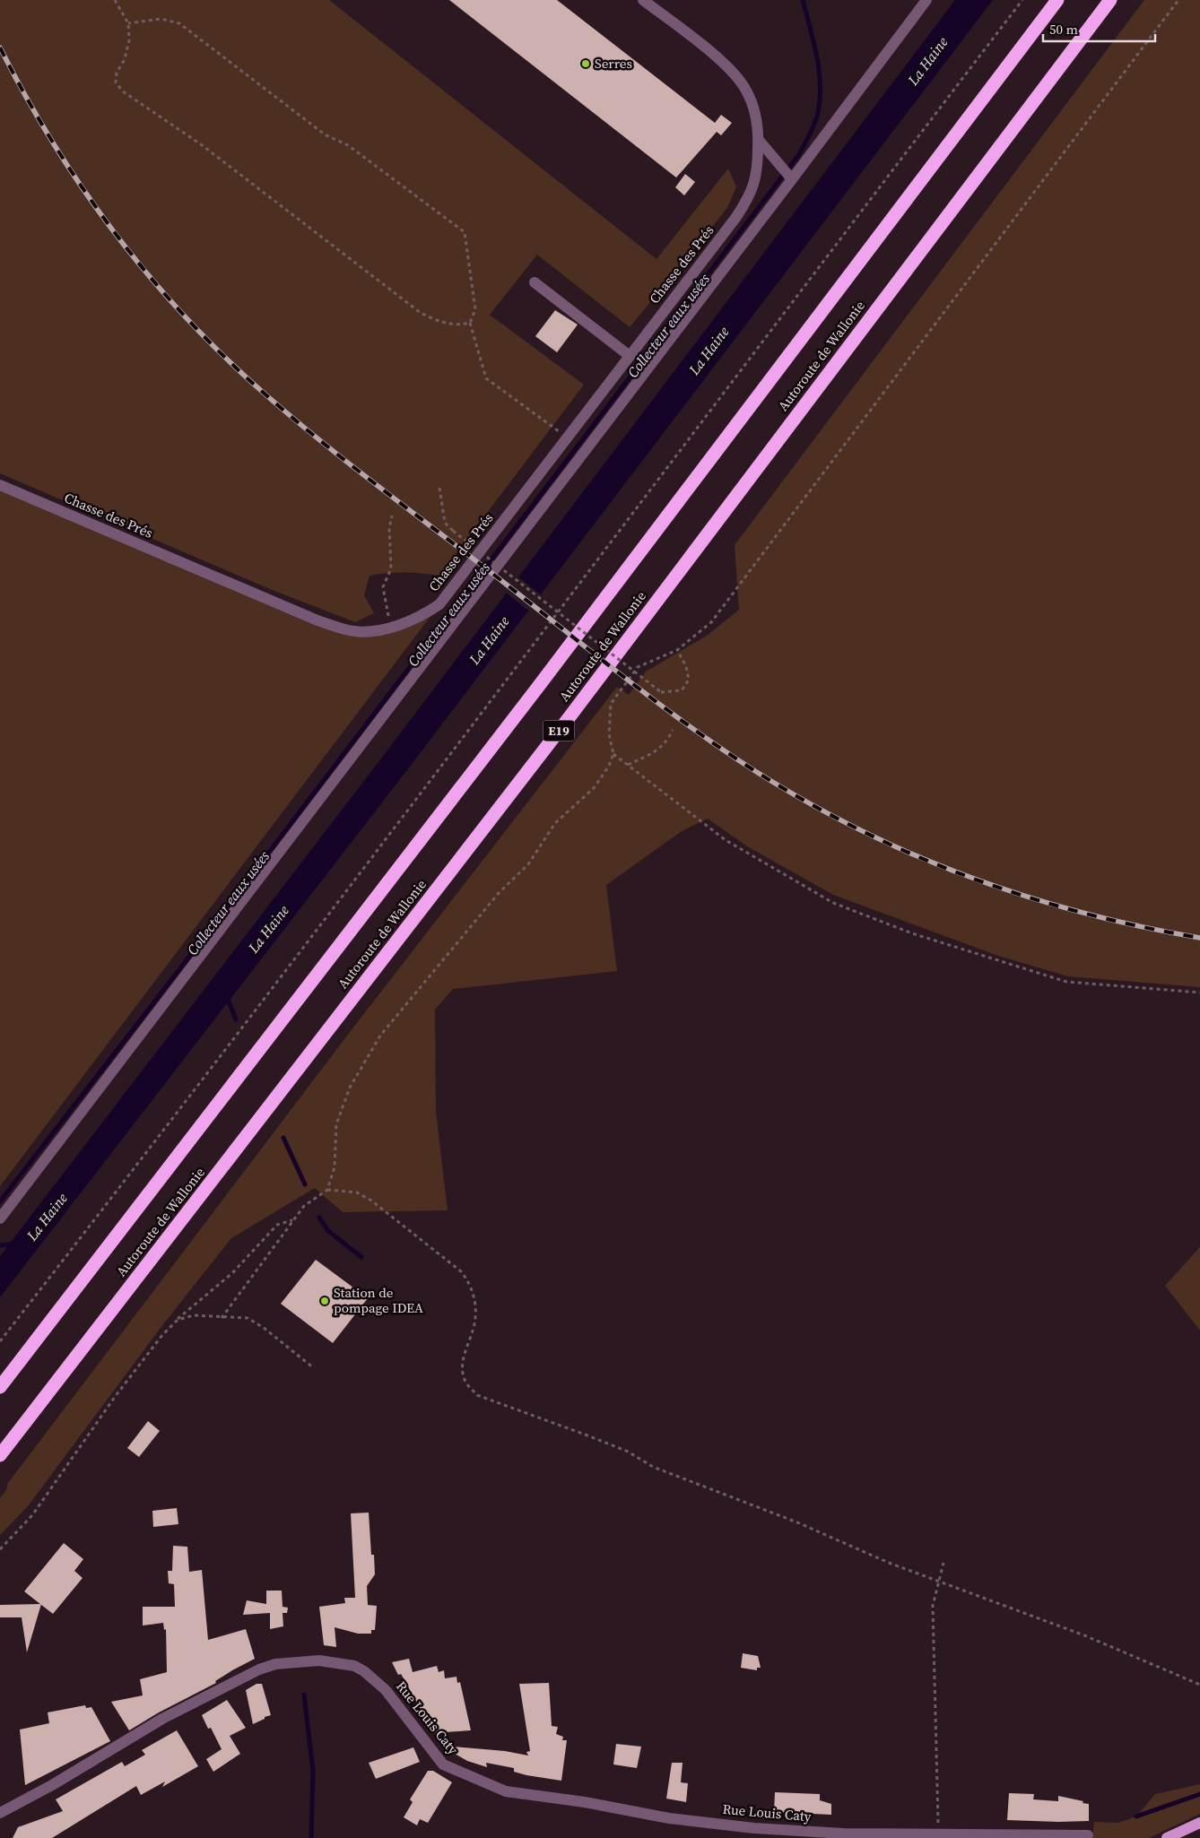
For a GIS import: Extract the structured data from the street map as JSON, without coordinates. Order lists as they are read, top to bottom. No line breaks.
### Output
{"streets":{"highway":["Autoroute de Wallonie","E19"],"street":["Chasse des Prés","Rue Louis Caty"]},"water":["La Haine","Collecteur eaux usées"],"places":["Serres","Station de pompage IDEA"],"scale_bar":"50 m"}
